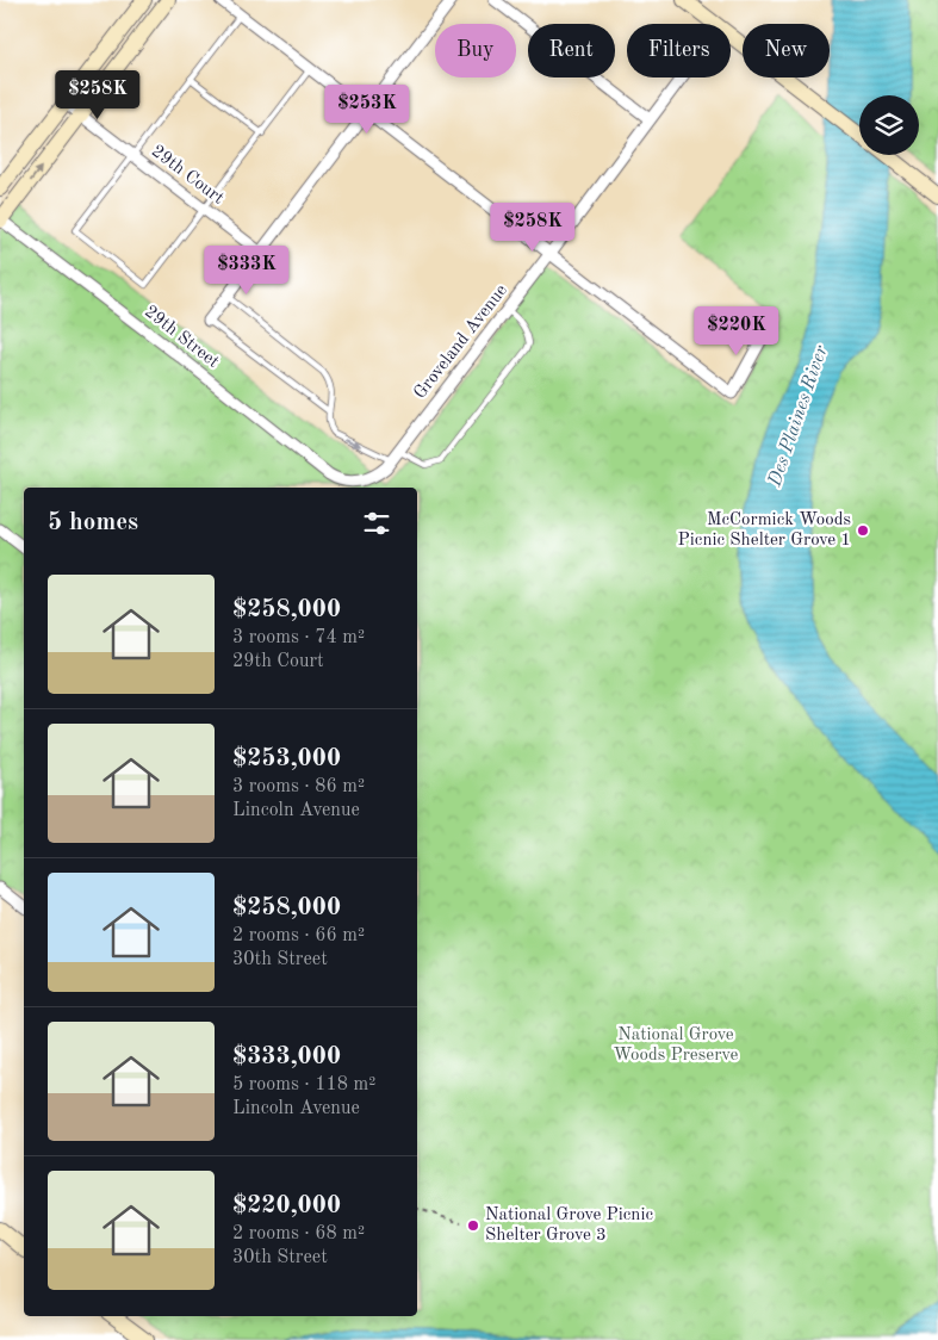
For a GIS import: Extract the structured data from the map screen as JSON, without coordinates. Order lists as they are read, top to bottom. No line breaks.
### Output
{"streets":{"street":["29th Court","29th Street","Groveland Avenue"]},"crossings":[["29th Street","Groveland Avenue"]],"water":["Des Plaines River"],"parks":["National Grove Woods Preserve"],"places":["McCormick Woods Picnic Shelter Grove 1","National Grove Picnic Shelter Grove 3"],"page":{"chip":["Buy","Rent","Filters","New"],"price":["$258K","$253K","$258K","$333K","$220K"],"heading":"5 homes","list":[{"name":"$258,000","note":"3 rooms · 74 m² · 29th Court"},{"name":"$253,000","note":"3 rooms · 86 m² · Lincoln Avenue"},{"name":"$258,000","note":"2 rooms · 66 m² · 30th Street"},{"name":"$333,000","note":"5 rooms · 118 m² · Lincoln Avenue"},{"name":"$220,000","note":"2 rooms · 68 m² · 30th Street"}]}}
